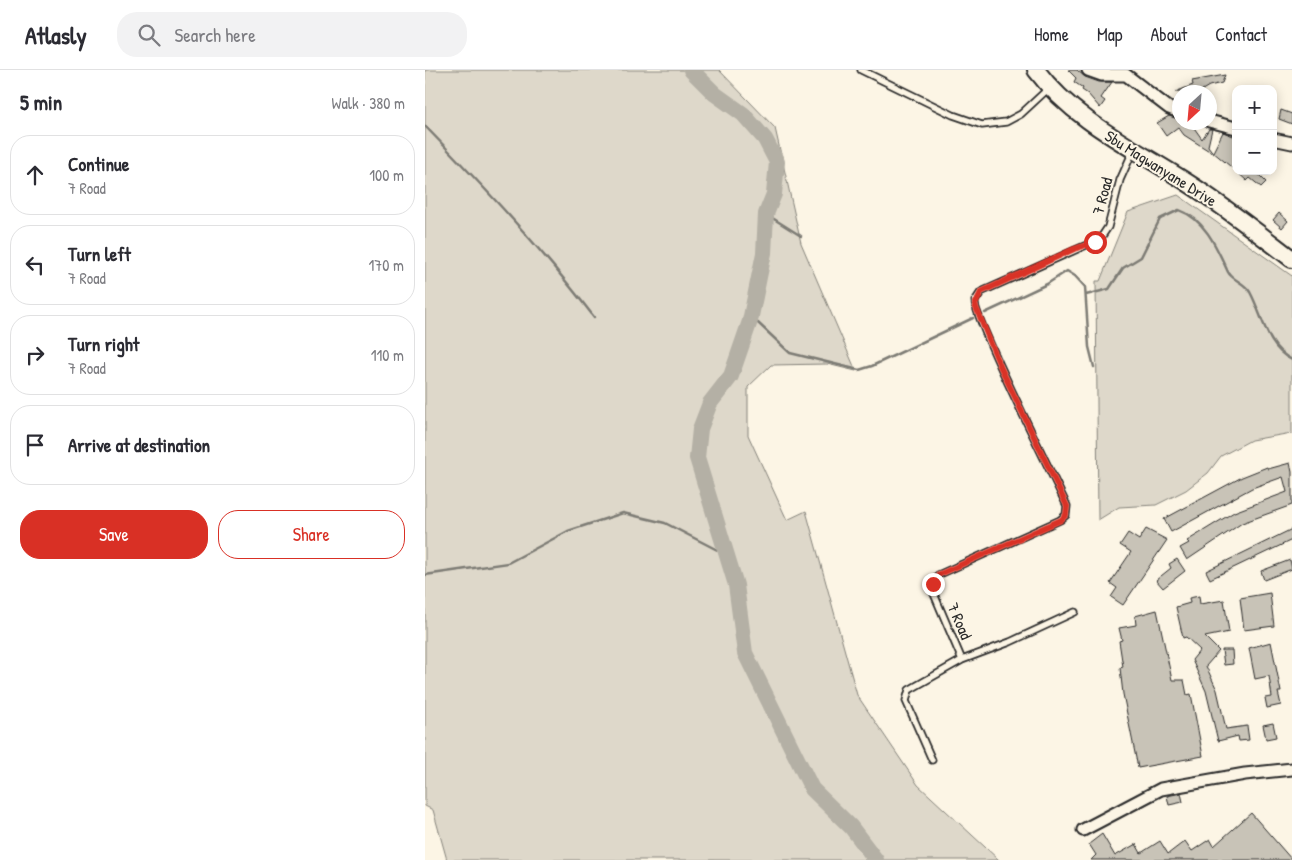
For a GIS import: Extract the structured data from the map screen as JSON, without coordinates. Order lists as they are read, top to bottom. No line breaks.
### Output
{"streets":{"main road":["Sbu Magwanyane Drive"],"lane":["7 Road"]},"crossings":[["Sbu Magwanyane Drive","7 Road"]],"north":"bottom left","page":{"header":"Atlasly","search":"Search here","nav":["Home","Map","About","Contact"],"heading":["5 min","Walk · 380 m"],"map_buttons":["+","−"],"list":[["Continue","7 Road","100 m"],["Turn left","7 Road","170 m"],["Turn right","7 Road","110 m"],"Arrive at destination"],"buttons":["Save","Share"]}}
